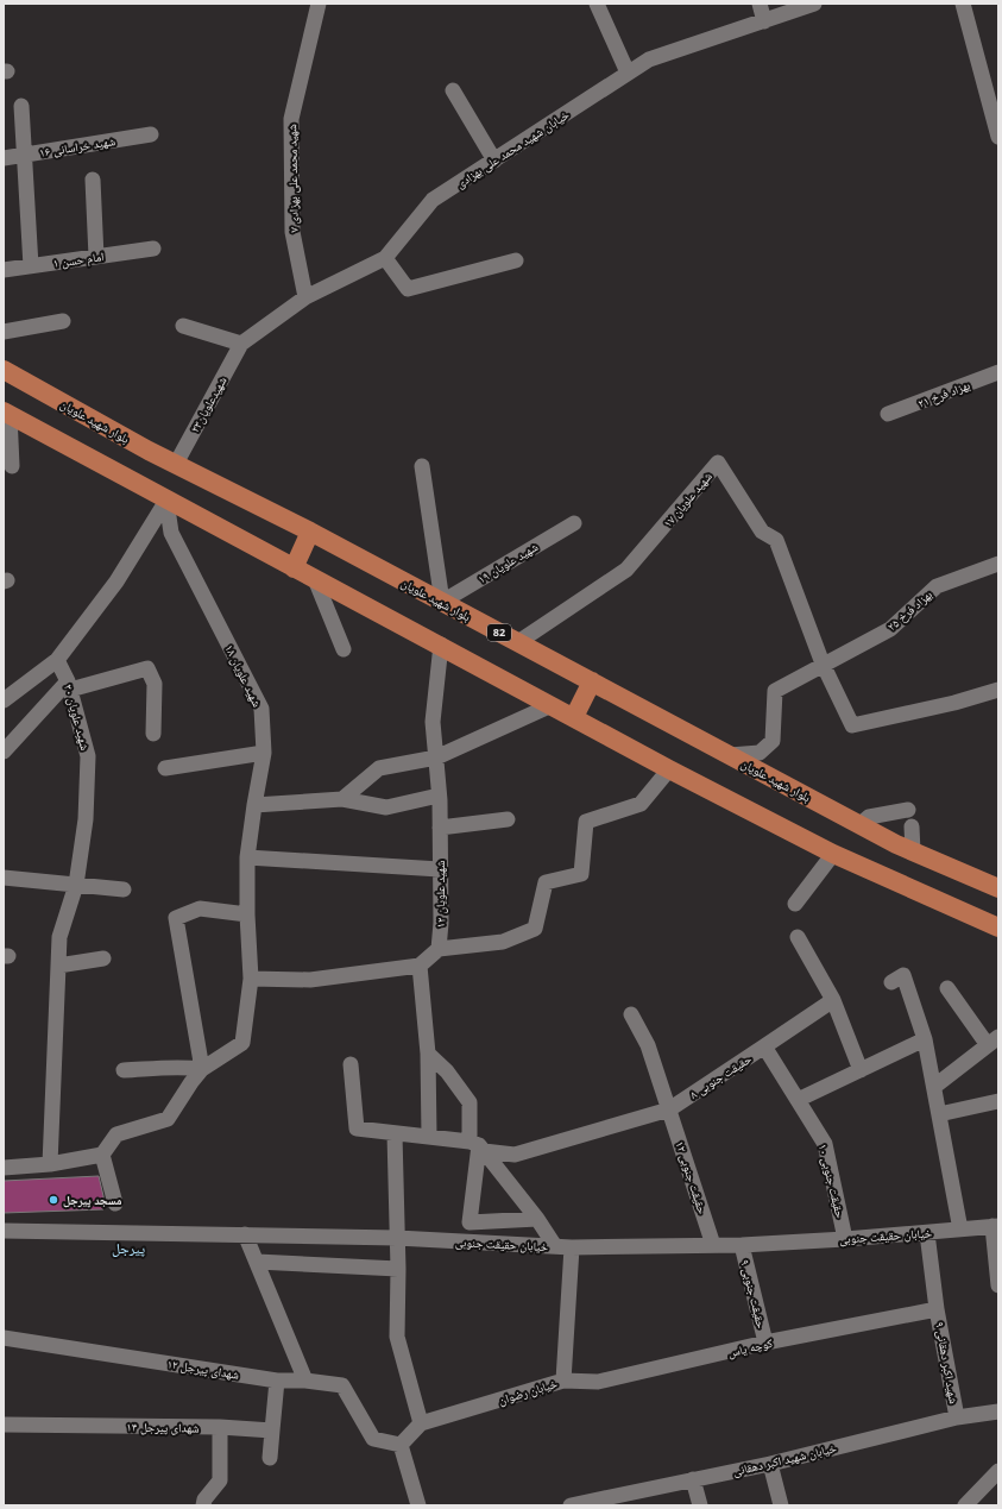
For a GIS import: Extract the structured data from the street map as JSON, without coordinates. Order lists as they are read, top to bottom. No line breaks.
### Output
{"streets":{"main road":["بلوار شهید علویان","82"],"street":["شهید خراسانی ۱۶","خیابان شهید محمد علی بهزادی","شهید محمد علی بهزادی ۷","امام حسن ۱","بهزاد فرخ ۲۱","شهیدعلویان۲۳","شهید علویان ۱۷","شهید علویان ۱۹","بهزاد فرخ ۲۵","شهید علویان ۱۸","شهید علویان ۲۰","شهید علویان ۱۲","حقیقت جنوبی ۸","حقیقت جنوبی ۱۲","حقیقت جنوبی ۱۰","خیابان حقیقت جنوبی","حقیقت جنوبی ۹","کوچه یاس","شهید اکبر دهقانی ۹","شهدای پیرجل ۱۲","خیابان رضوان","شهدای پیرجل ۱۴","خیابان شهید اکبر دهقانی"]},"crossings":[["خیابان شهید محمد علی بهزادی","شهید محمد علی بهزادی ۷"],["خیابان شهید محمد علی بهزادی","شهیدعلویان۲۳"],["شهیدعلویان۲۳","بلوار شهید علویان"],["بلوار شهید علویان","شهید علویان ۱۷"],["بلوار شهید علویان","شهید علویان ۱۹"],["بلوار شهید علویان","بهزاد فرخ ۲۵"],["شهید علویان ۱۷","بهزاد فرخ ۲۵"],["حقیقت جنوبی ۸","حقیقت جنوبی ۱۲"],["حقیقت جنوبی ۱۲","خیابان حقیقت جنوبی"],["حقیقت جنوبی ۱۰","خیابان حقیقت جنوبی"],["خیابان حقیقت جنوبی","حقیقت جنوبی ۹"],["خیابان حقیقت جنوبی","شهید اکبر دهقانی ۹"],["خیابان حقیقت جنوبی","خیابان رضوان"],["حقیقت جنوبی ۹","کوچه یاس"],["کوچه یاس","شهید اکبر دهقانی ۹"],["کوچه یاس","خیابان رضوان"],["شهید اکبر دهقانی ۹","خیابان شهید اکبر دهقانی"],["شهدای پیرجل ۱۲","خیابان رضوان"]],"districts":["پیرجل"],"places":["مسجد پیرجل"]}
